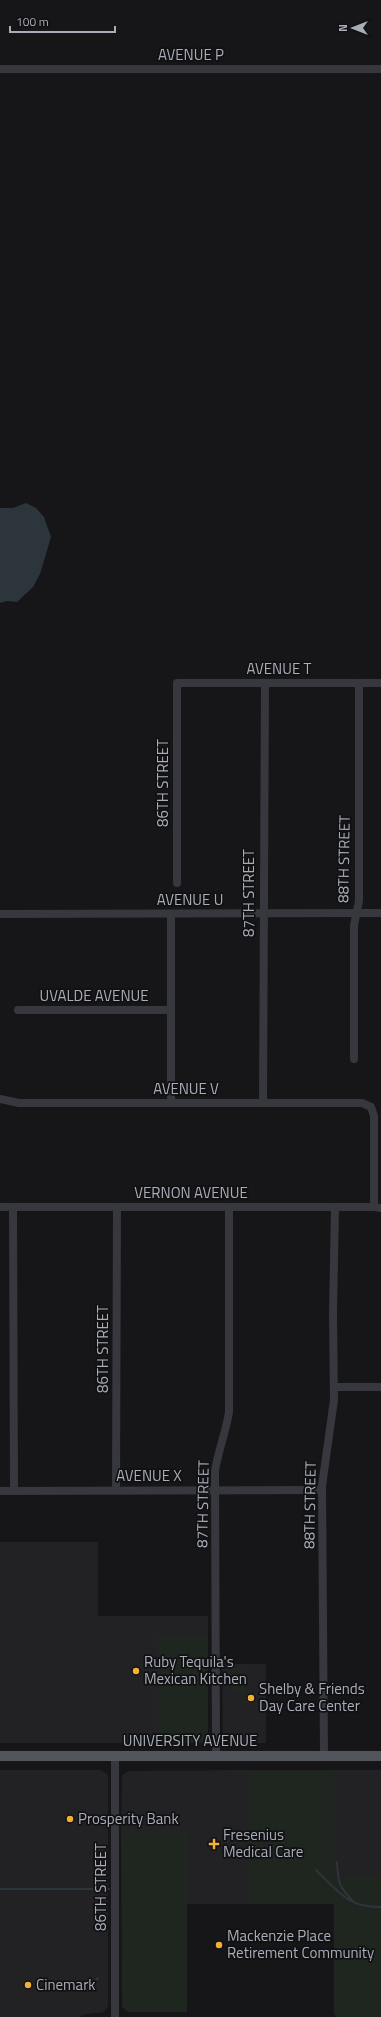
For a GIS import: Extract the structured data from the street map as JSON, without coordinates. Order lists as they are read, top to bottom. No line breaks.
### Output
{"streets":{"main road":["UNIVERSITY AVENUE"],"street":["AVENUE P","AVENUE T","86TH STREET","88TH STREET","87TH STREET","AVENUE U","UVALDE AVENUE","AVENUE V","VERNON AVENUE","AVENUE X"]},"crossings":[["AVENUE T","86TH STREET"],["AVENUE T","88TH STREET"],["AVENUE T","87TH STREET"],["86TH STREET","VERNON AVENUE"],["86TH STREET","AVENUE X"],["86TH STREET","UNIVERSITY AVENUE"],["88TH STREET","AVENUE U"],["88TH STREET","VERNON AVENUE"],["88TH STREET","AVENUE X"],["88TH STREET","UNIVERSITY AVENUE"],["87TH STREET","AVENUE U"],["87TH STREET","AVENUE V"],["87TH STREET","VERNON AVENUE"],["87TH STREET","AVENUE X"],["87TH STREET","UNIVERSITY AVENUE"],["AVENUE V","VERNON AVENUE"]],"places":{"other":["Ruby Tequila's Mexican Kitchen","Shelby & Friends Day Care Center","Prosperity Bank","Mackenzie Place Retirement Community","Cinemark"],"health":["Fresenius Medical Care"]},"scale_bar":"100 m","north":"left"}
